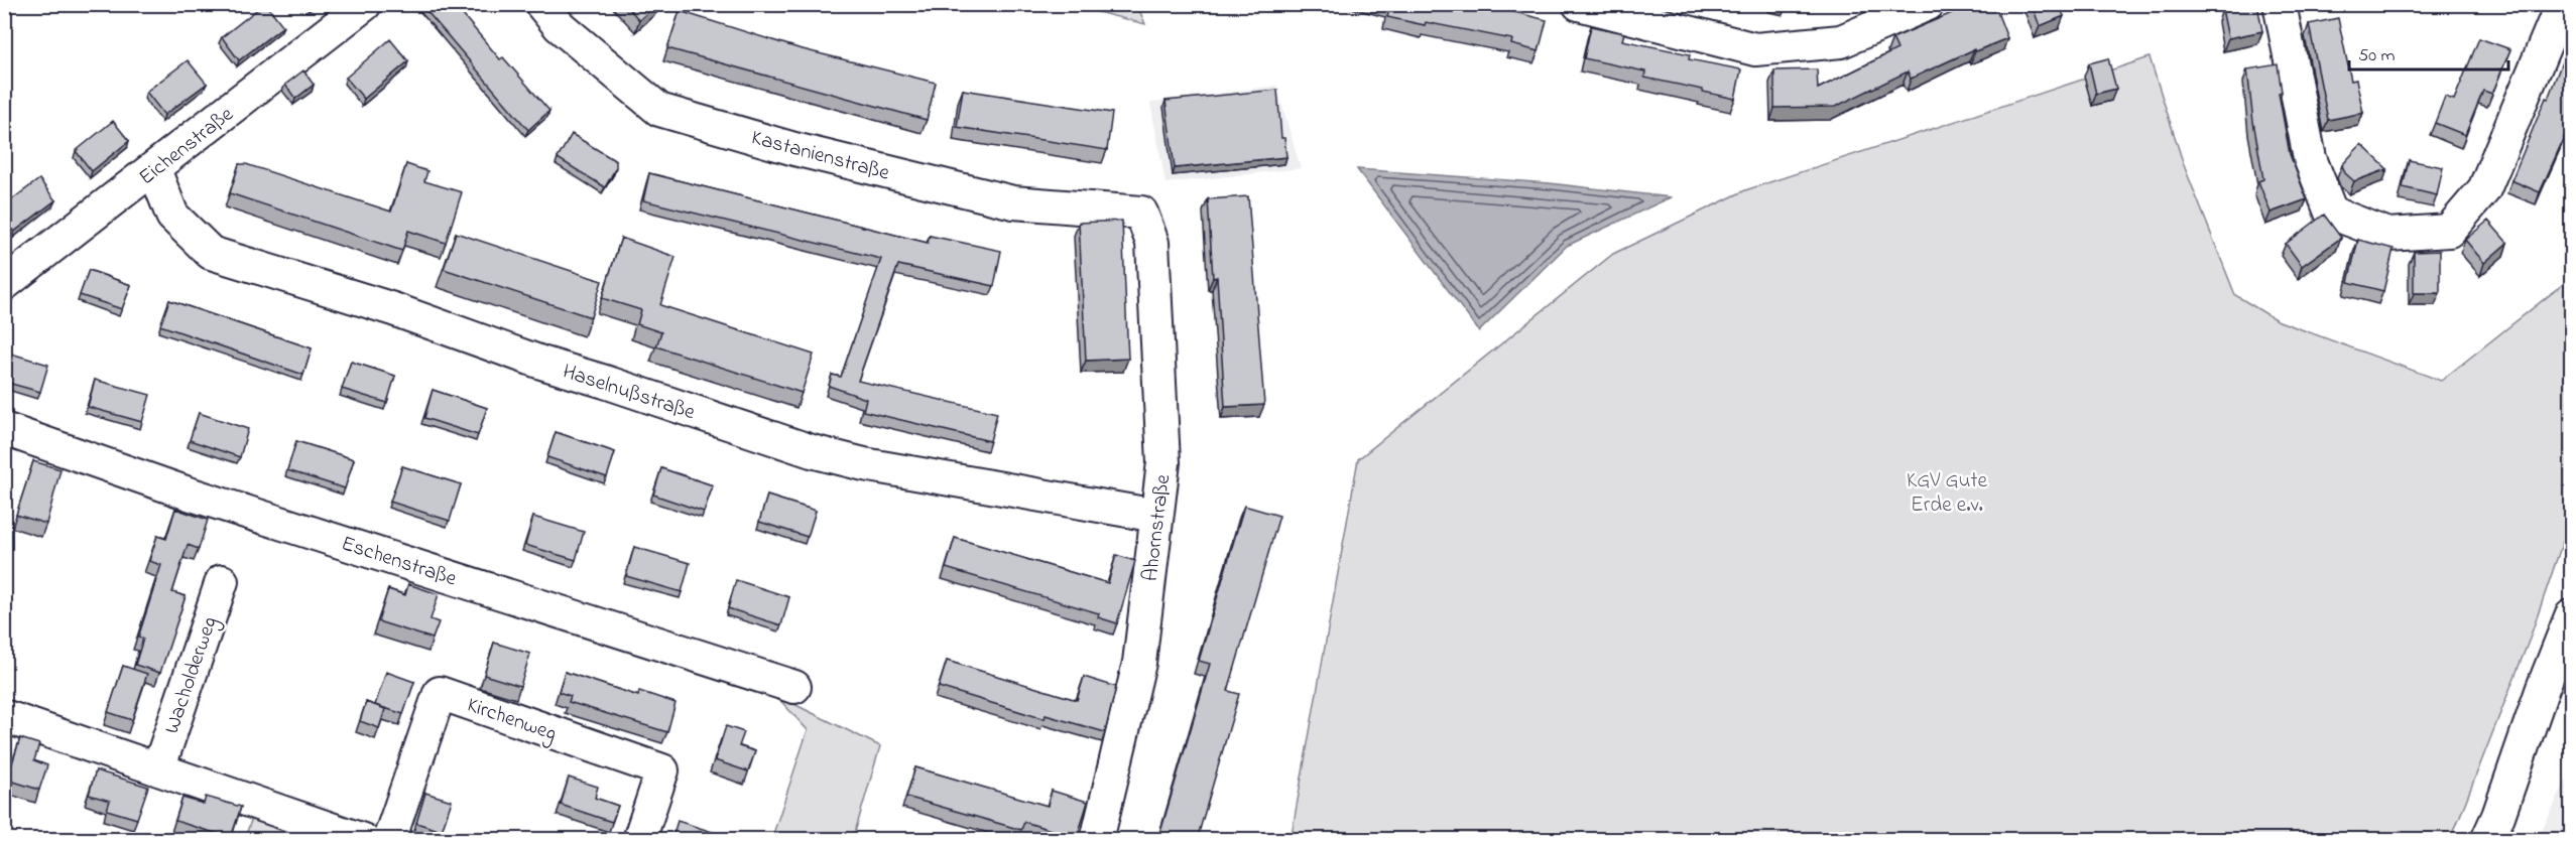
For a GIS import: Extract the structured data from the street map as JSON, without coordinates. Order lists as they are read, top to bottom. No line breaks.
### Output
{"streets":{"street":["Eichenstraße","Kastanienstraße","Haselnußstraße","Ahornstraße","Eschenstraße","Wacholderweg","Kirchenweg"]},"crossings":[["Eichenstraße","Haselnußstraße"],["Kastanienstraße","Ahornstraße"],["Haselnußstraße","Ahornstraße"]],"parks":["KGV Gute Erde e.v."],"scale_bar":"50 m"}
